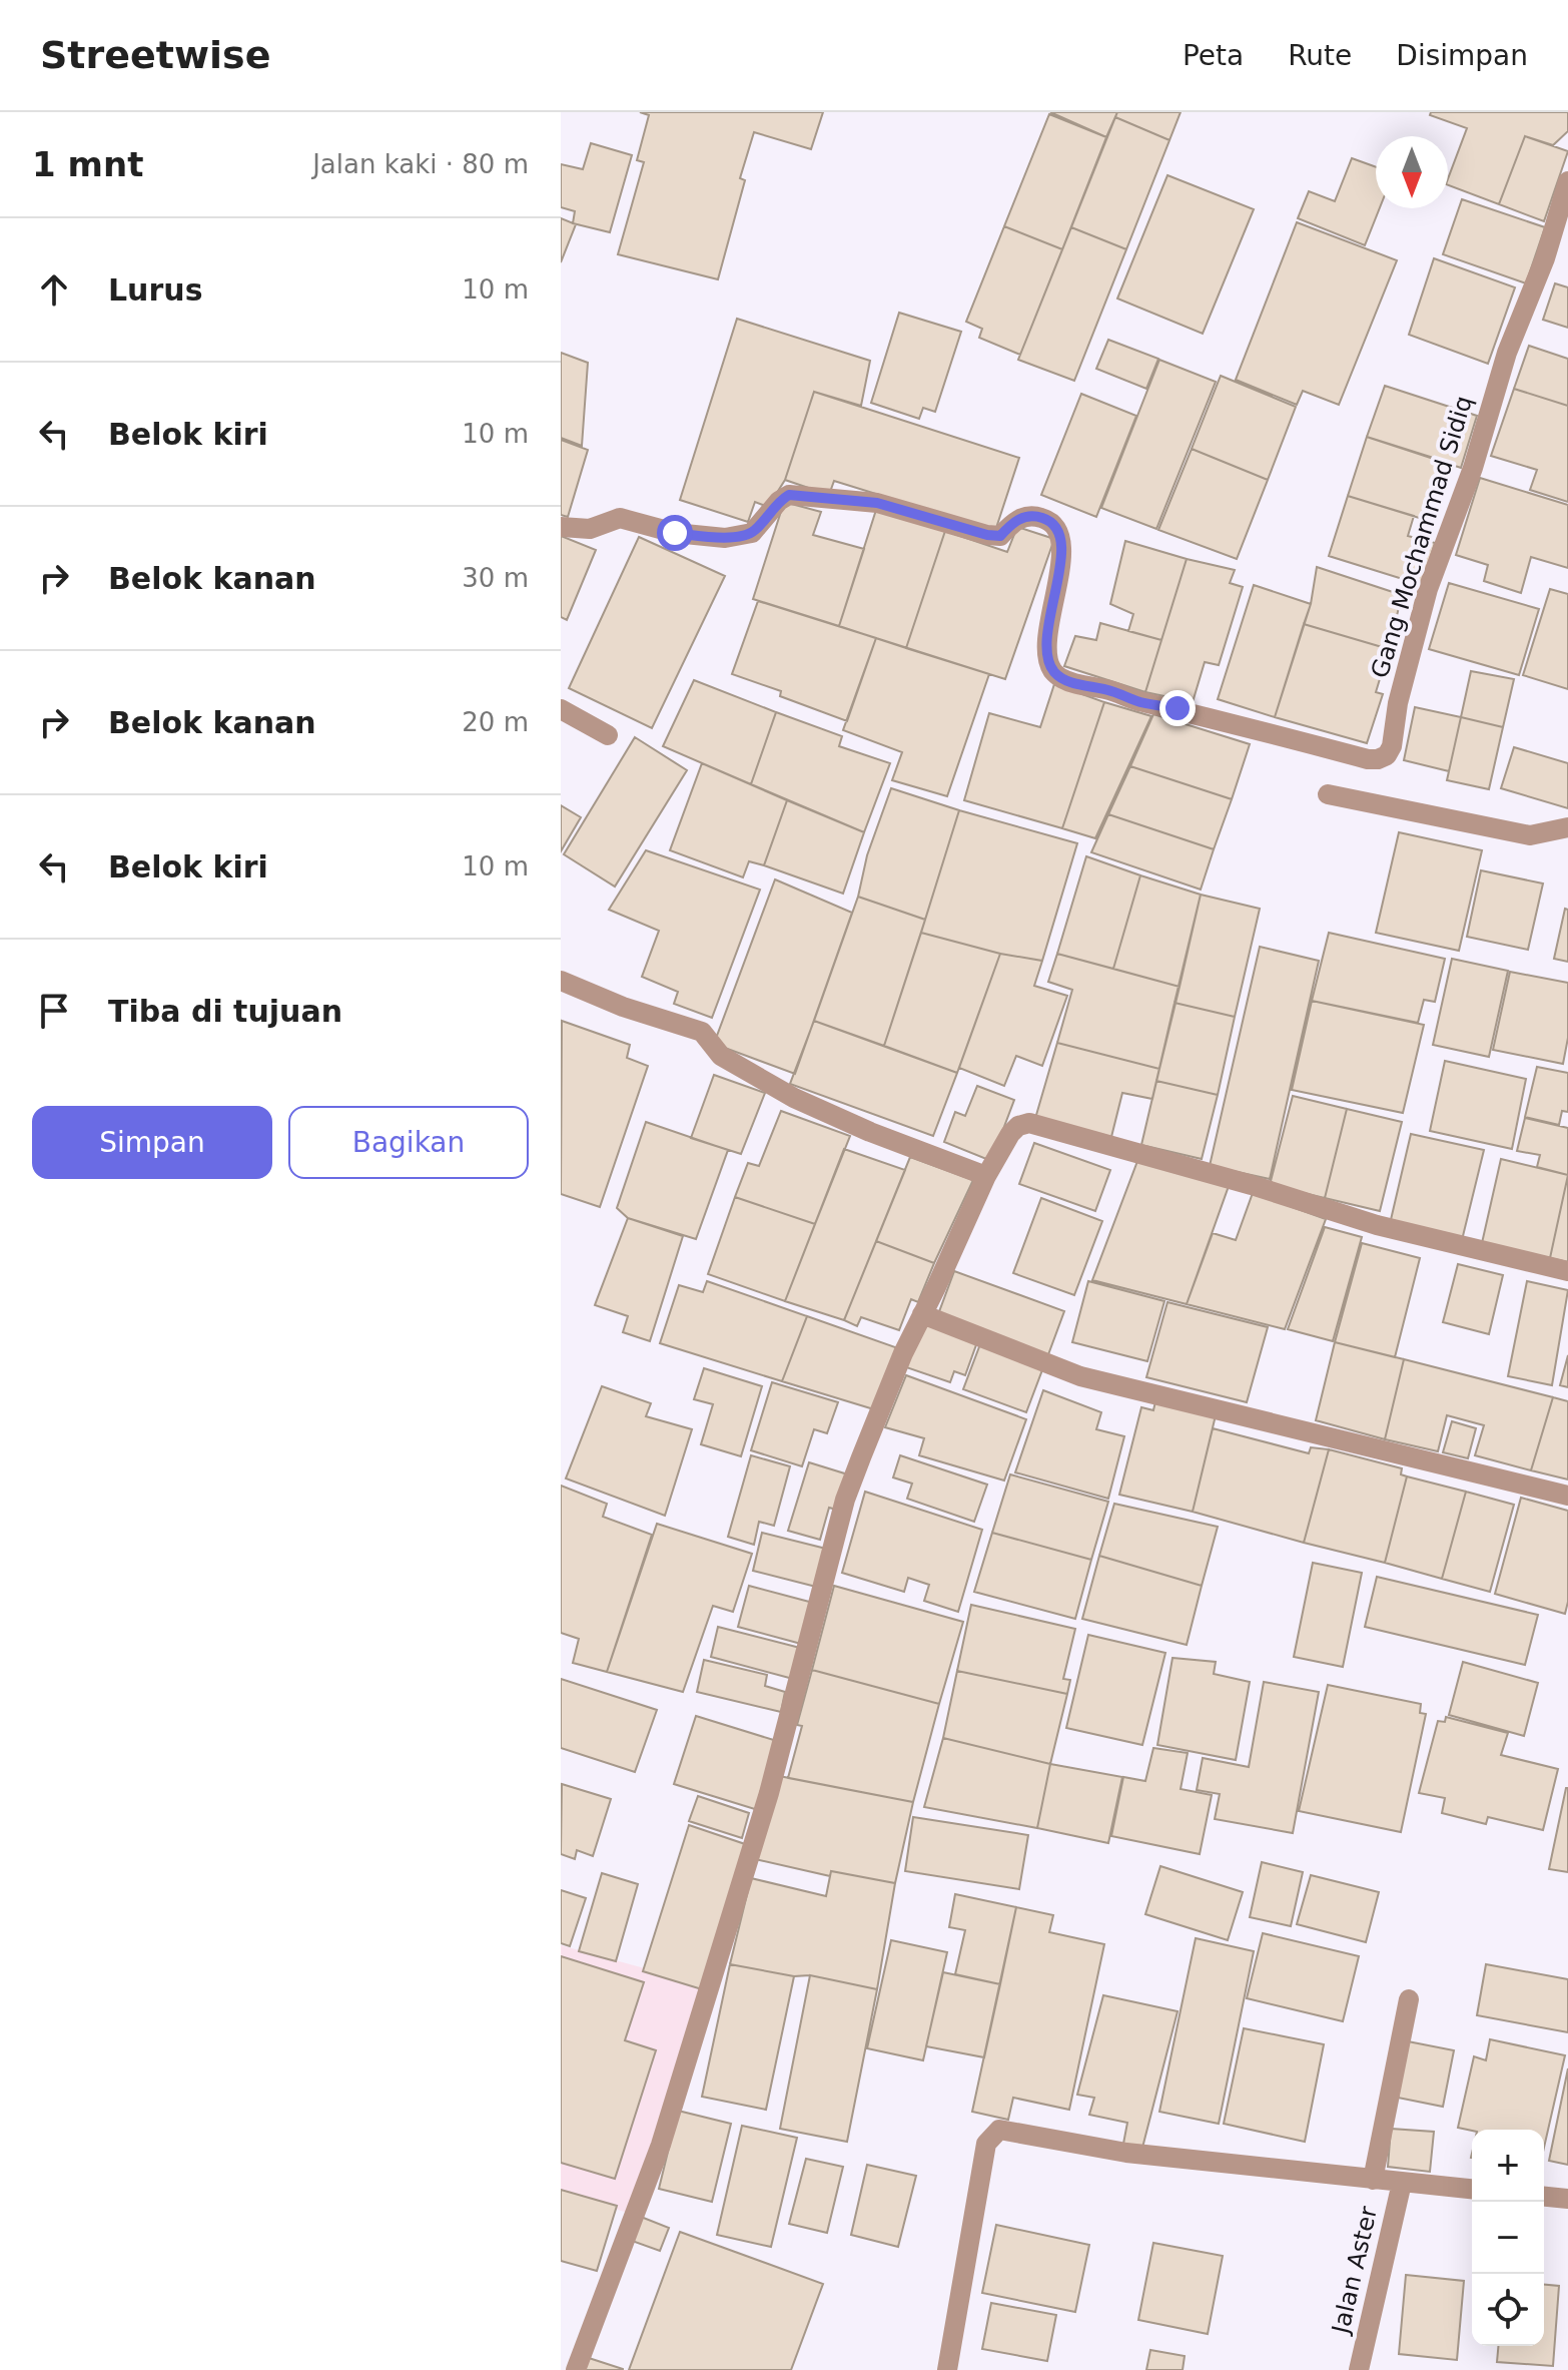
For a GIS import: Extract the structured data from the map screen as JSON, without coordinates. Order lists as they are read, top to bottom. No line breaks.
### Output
{"streets":{"street":["Gang Mochammad Sidiq","Jalan Aster"]},"north":"bottom","page":{"header":"Streetwise","nav":["Peta","Rute","Disimpan"],"heading":["1 mnt","Jalan kaki · 80 m"],"list":[["Lurus","10 m"],["Belok kiri","10 m"],["Belok kanan","30 m"],["Belok kanan","20 m"],["Belok kiri","10 m"],"Tiba di tujuan"],"buttons":["Simpan","Bagikan"],"map_buttons":["+","−"]}}
